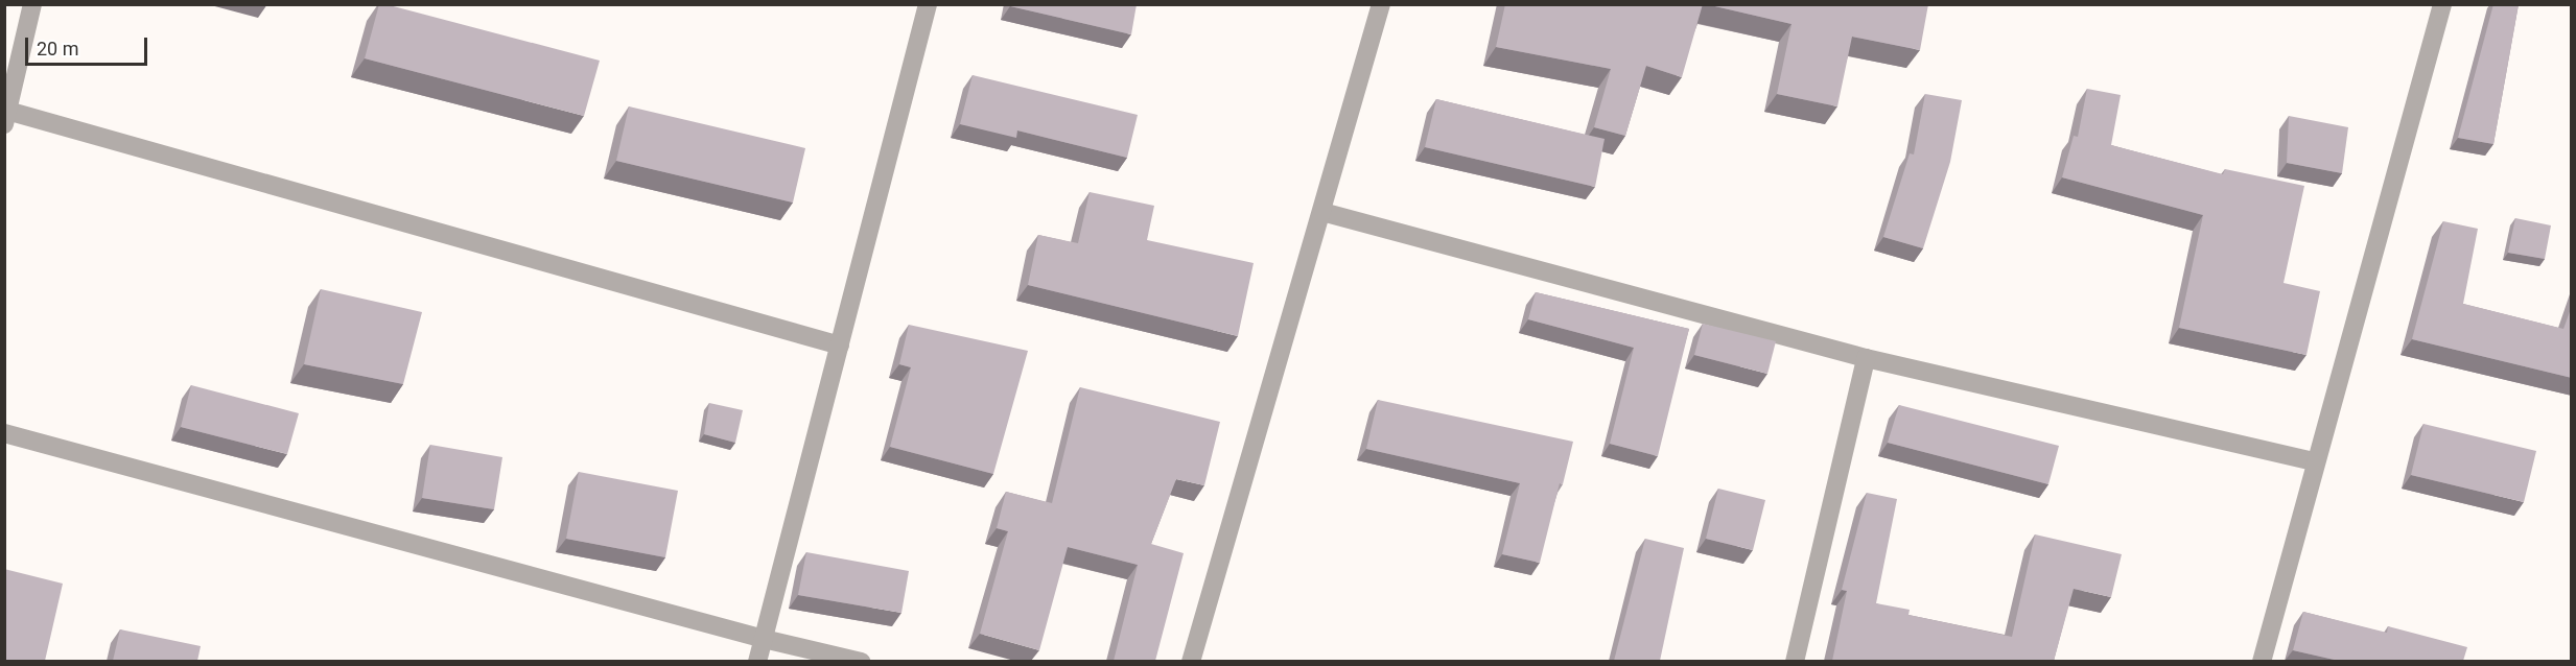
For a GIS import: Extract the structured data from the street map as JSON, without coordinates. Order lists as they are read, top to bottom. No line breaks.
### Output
{"scale_bar":"20 m"}
